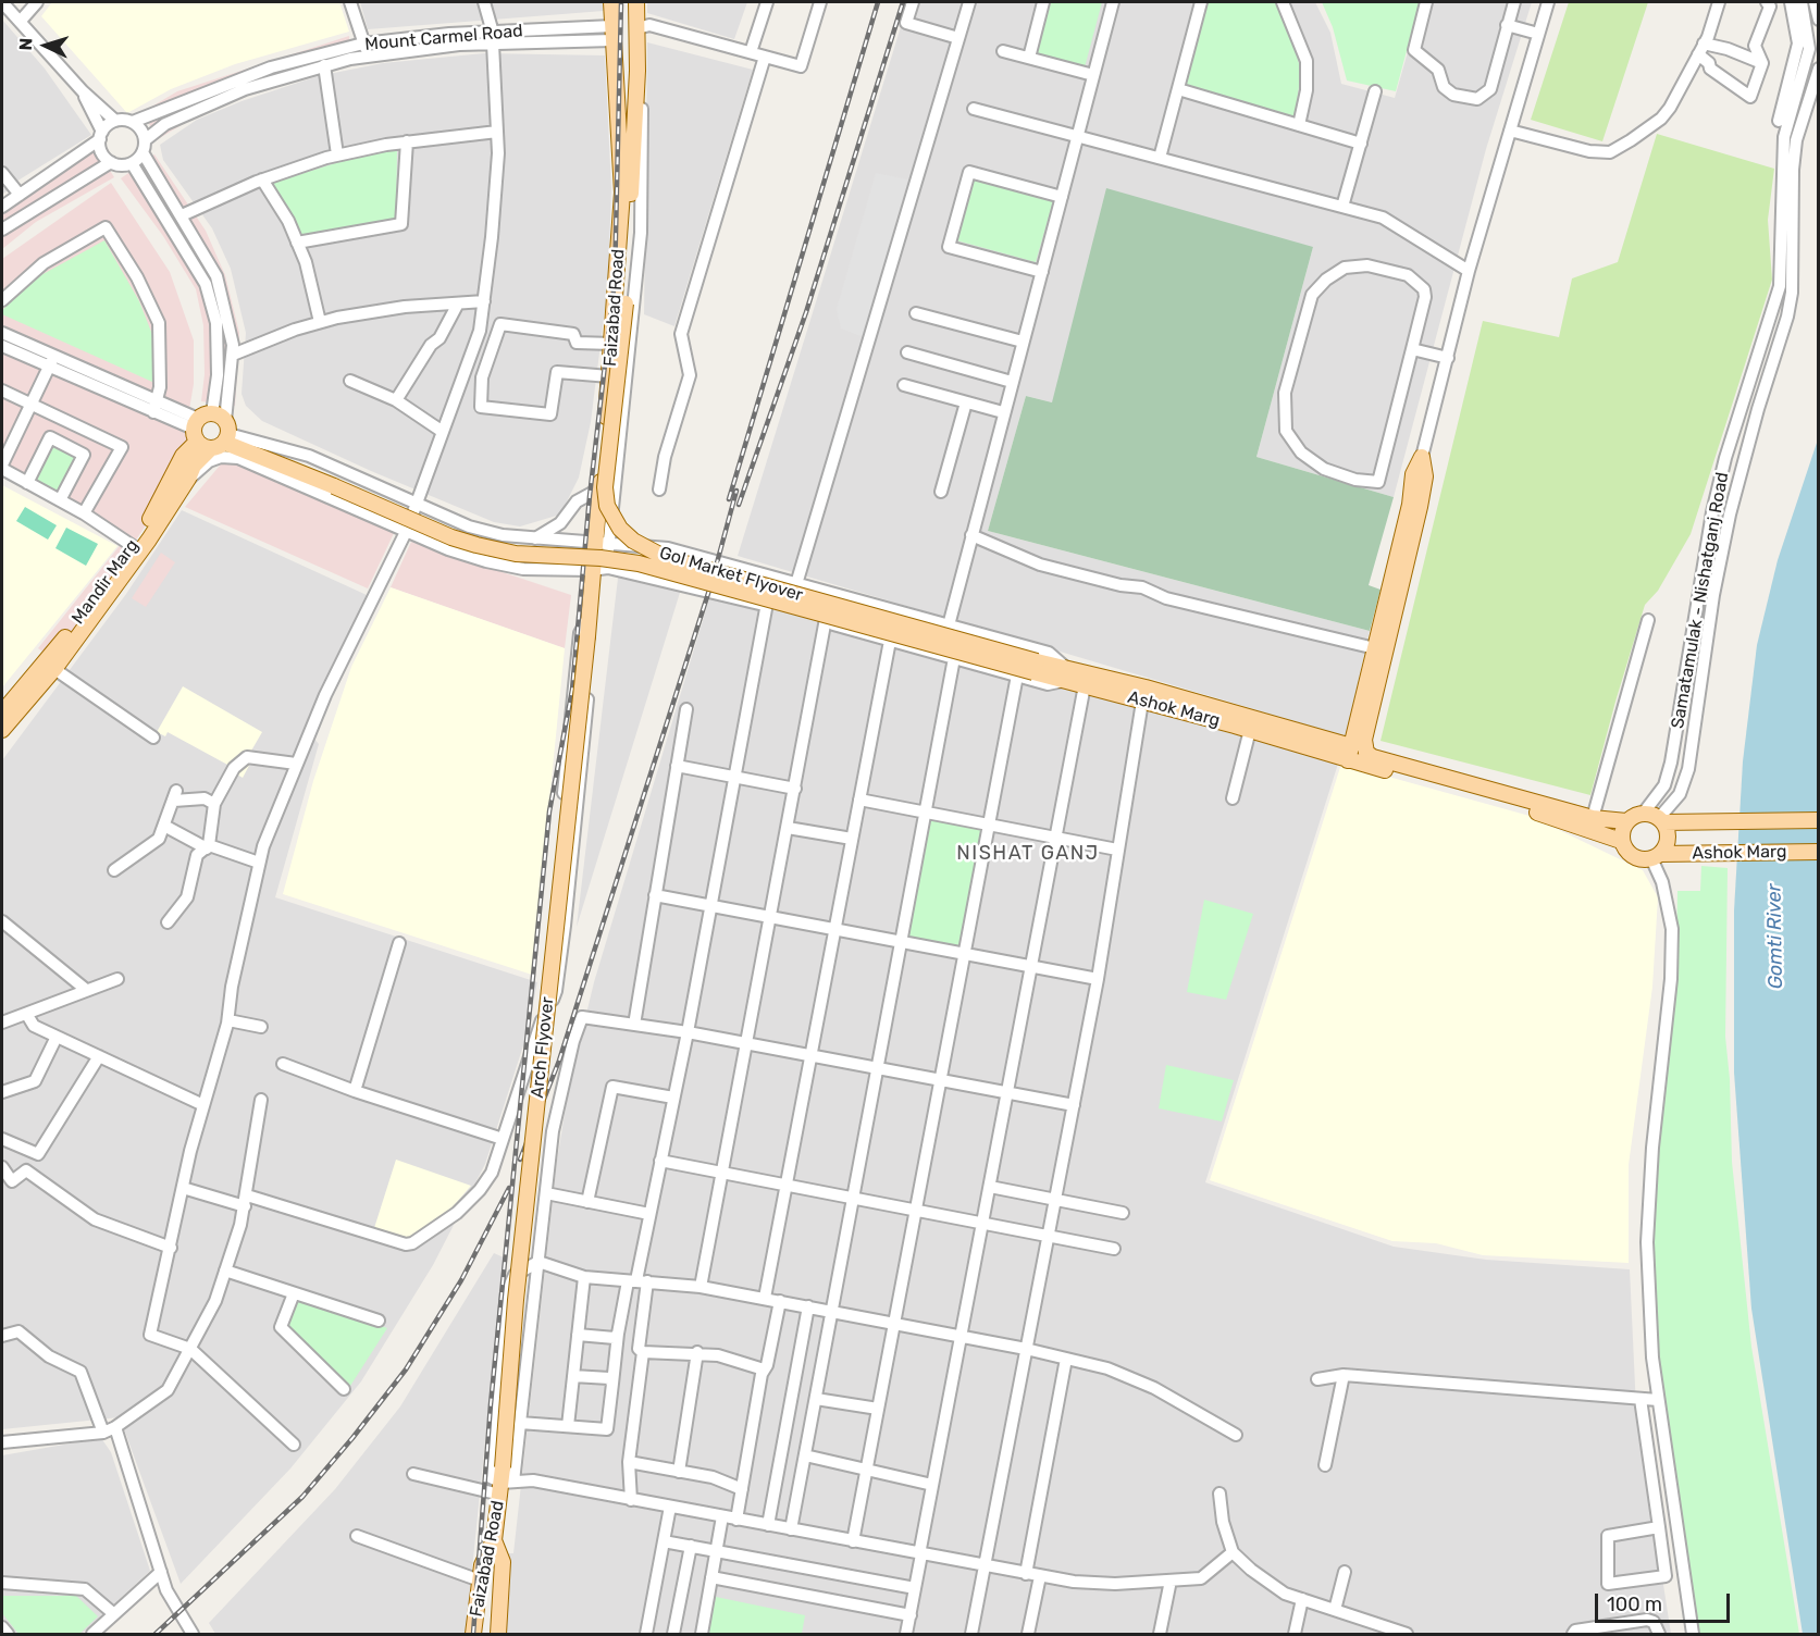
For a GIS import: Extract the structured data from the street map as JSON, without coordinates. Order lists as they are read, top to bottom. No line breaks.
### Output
{"streets":{"main road":["Faizabad Road","Gol Market Flyover","Mandir Marg","Ashok Marg","Arch Flyover"],"street":["Mount Carmel Road","Samatamulak - Nishatganj Road"]},"crossings":[["Mount Carmel Road","Faizabad Road"],["Faizabad Road","Gol Market Flyover"],["Faizabad Road","Ashok Marg"],["Faizabad Road","Arch Flyover"],["Gol Market Flyover","Mandir Marg"],["Gol Market Flyover","Ashok Marg"],["Mandir Marg","Ashok Marg"],["Samatamulak - Nishatganj Road","Ashok Marg"]],"districts":["NISHAT GANJ"],"water":["Gomti River"],"scale_bar":"100 m","north":"left"}
